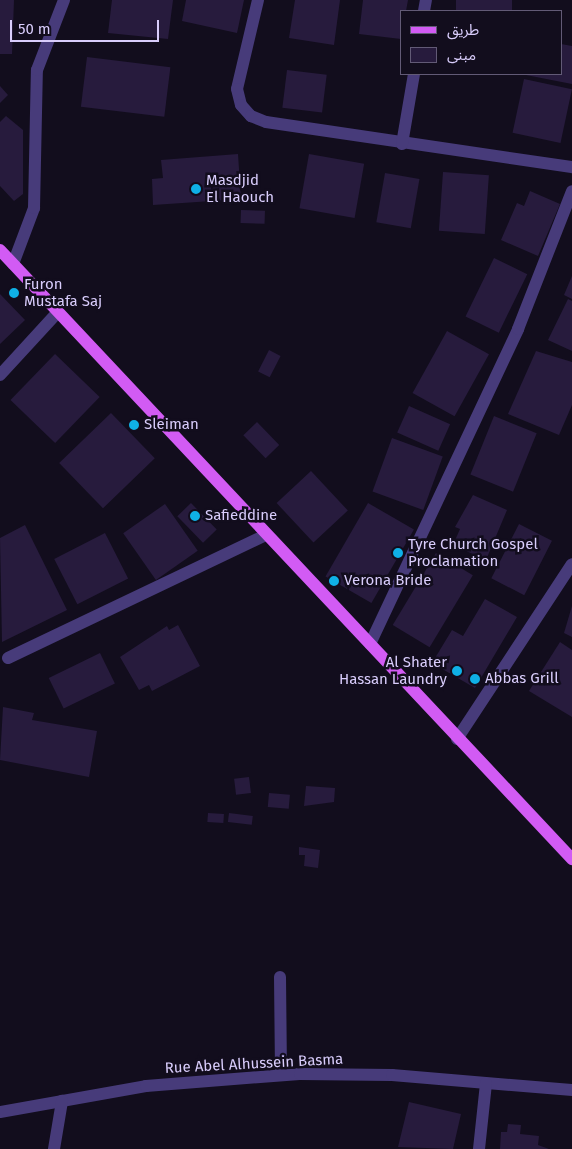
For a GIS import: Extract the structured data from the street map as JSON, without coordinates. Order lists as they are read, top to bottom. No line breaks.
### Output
{"streets":{"street":["Rue Abel Alhussein Basma"]},"places":["Masdjid El Haouch","Furon Mustafa Saj","Sleiman","Safieddine","Tyre Church Gospel Proclamation","Verona Bride","Al Shater Hassan Laundry","Abbas Grill"],"legend":["طريق","مبنى"],"scale_bar":"50 m"}
